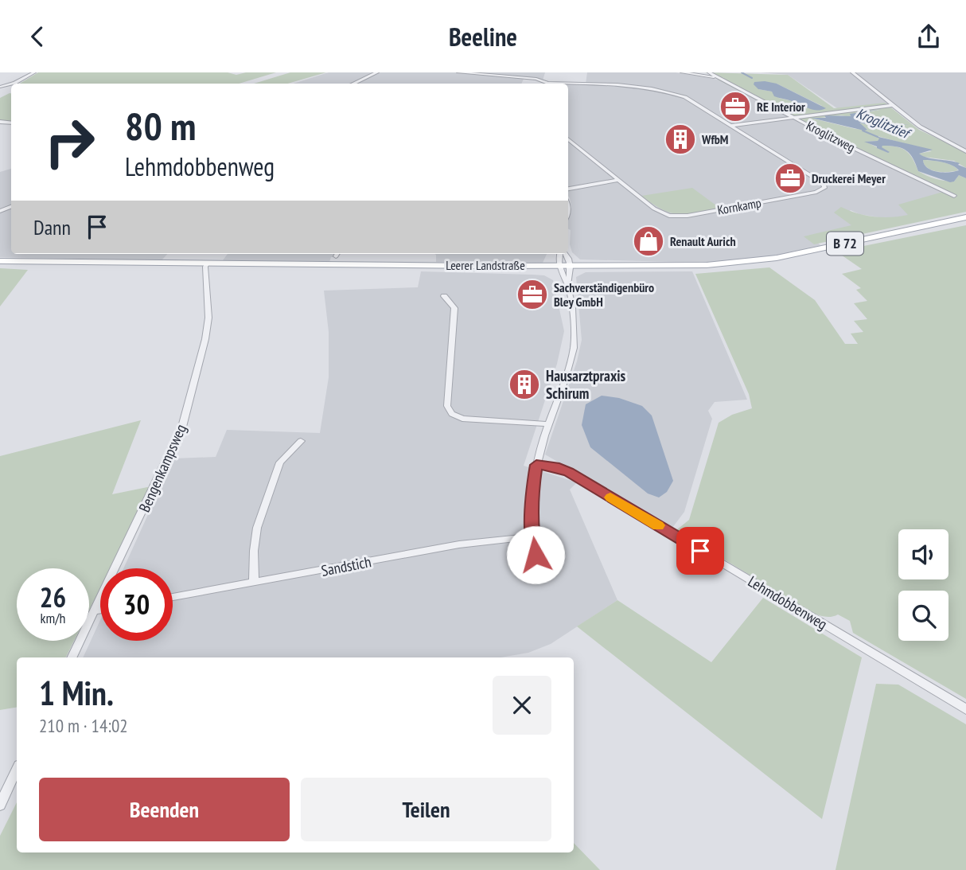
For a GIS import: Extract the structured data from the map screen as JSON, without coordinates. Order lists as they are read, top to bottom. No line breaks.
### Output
{"streets":{"main road":["B 72","Leerer Landstraße"],"street":["Kroglitzweg","Kornkamp","Bengenkampsweg","Sandstich","Lehmdobbenweg"]},"crossings":[["Leerer Landstraße","Bengenkampsweg"]],"water":["Kroglitztief"],"places":{"office":["RE Interior","Druckerei Meyer","Sachverständigenbüro Bley GmbH"],"building":["WfbM","Hausarztpraxis Schirum"],"shop":["Renault Aurich"]},"page":{"header":"Beeline","turn":["80 m","Lehmdobbenweg"],"then":"Dann","speed":"26 km/h","limit":"30","heading":["1 Min.","210 m · 14:02"],"buttons":["Beenden","Teilen"]}}
